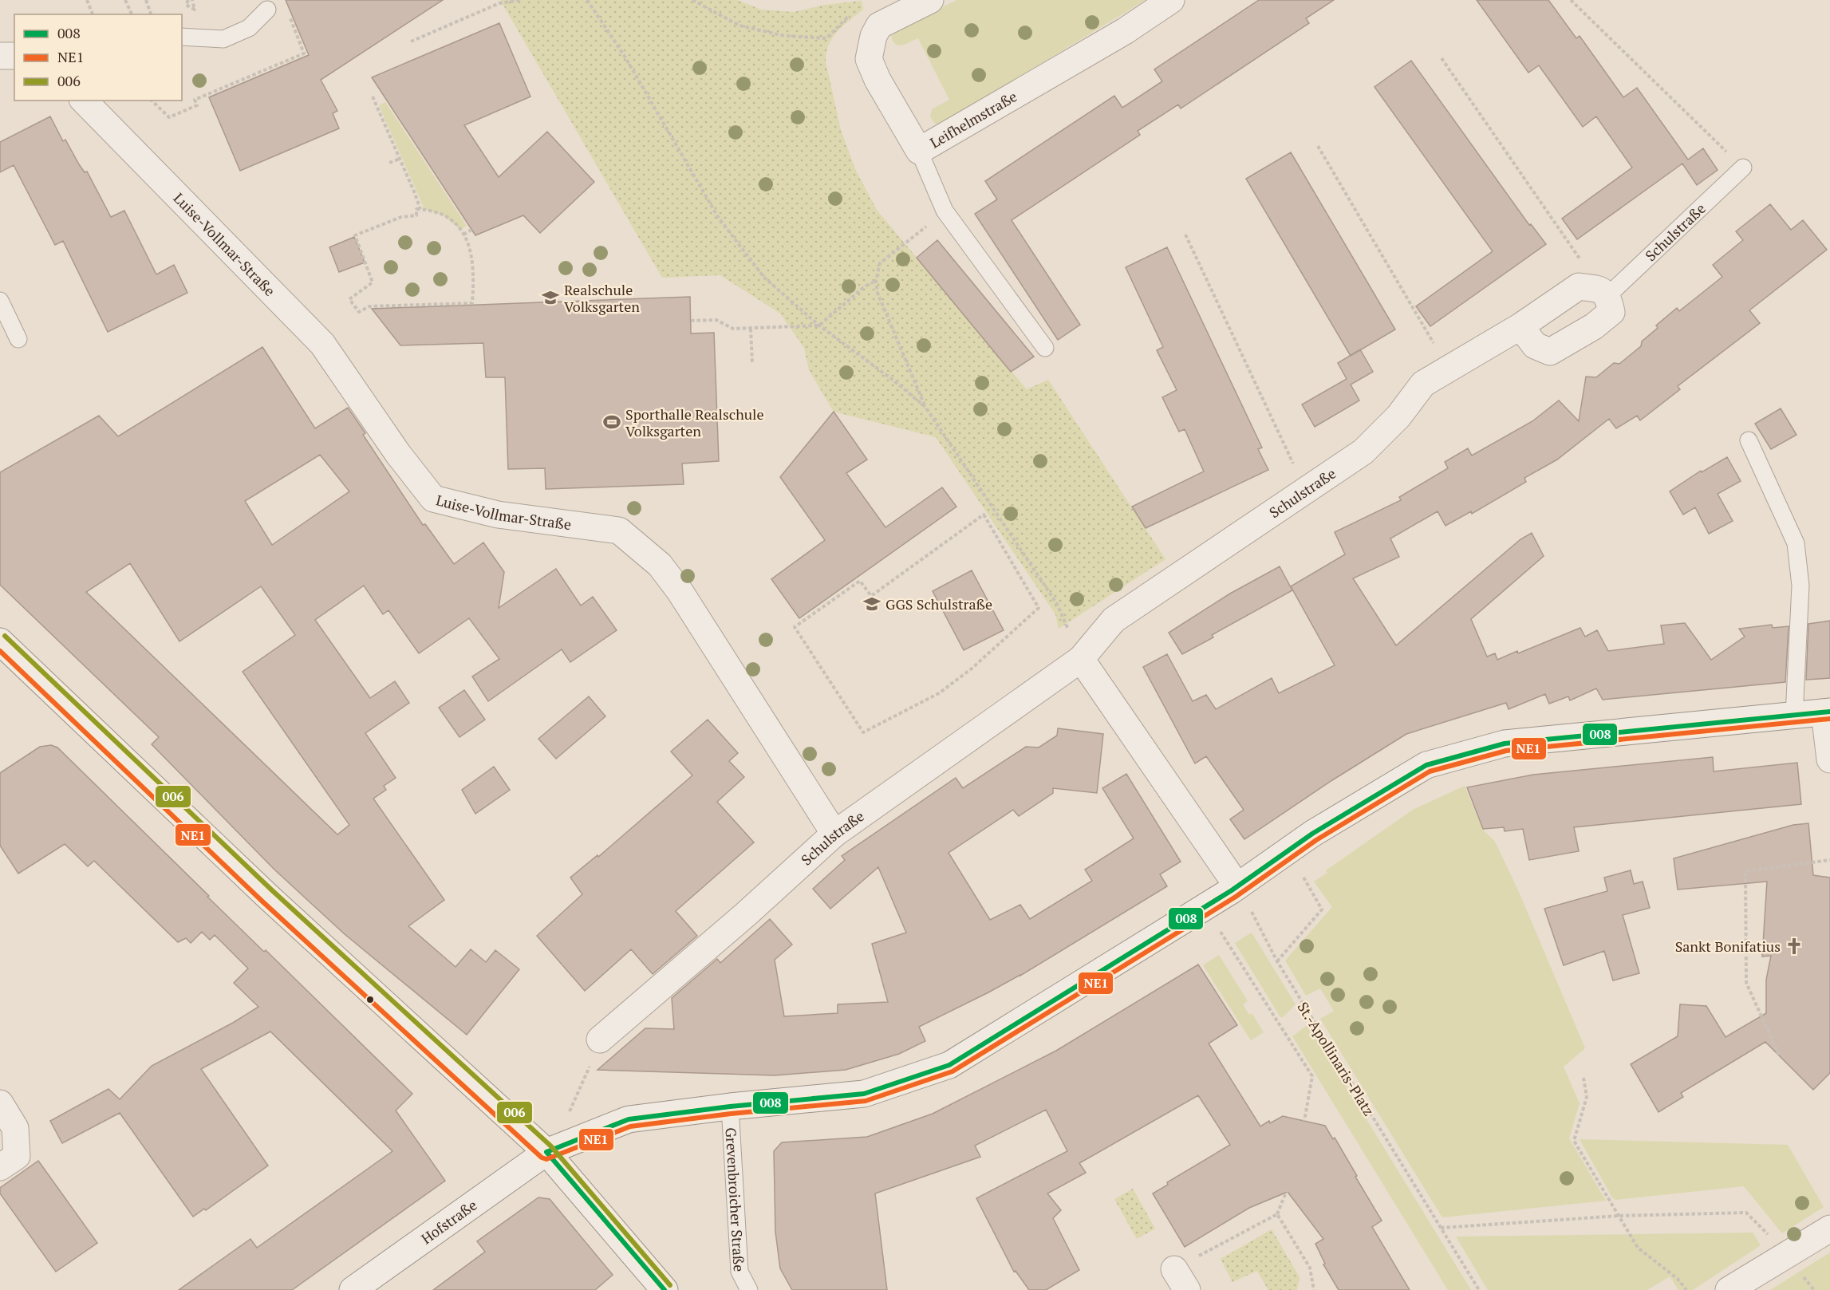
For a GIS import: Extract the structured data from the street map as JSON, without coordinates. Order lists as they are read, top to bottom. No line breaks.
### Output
{"streets":{"street":["Leifhelmstraße","Schulstraße","Luise-Vollmar-Straße","Hofstraße"],"lane":["Grevenbroicher Straße"],"path":["St.-Apollinaris-Platz"]},"crossings":[["Schulstraße","Luise-Vollmar-Straße"],["St.-Apollinaris-Platz","Hofstraße"],["Grevenbroicher Straße","Hofstraße"]],"places":{"school or university":["Realschule Volksgarten","GGS Schulstraße"],"sports":["Sporthalle Realschule Volksgarten"],"church":["Sankt Bonifatius"]},"lines":["transit line 006","transit line NE1","transit line 008"],"legend":["008","NE1","006"]}
